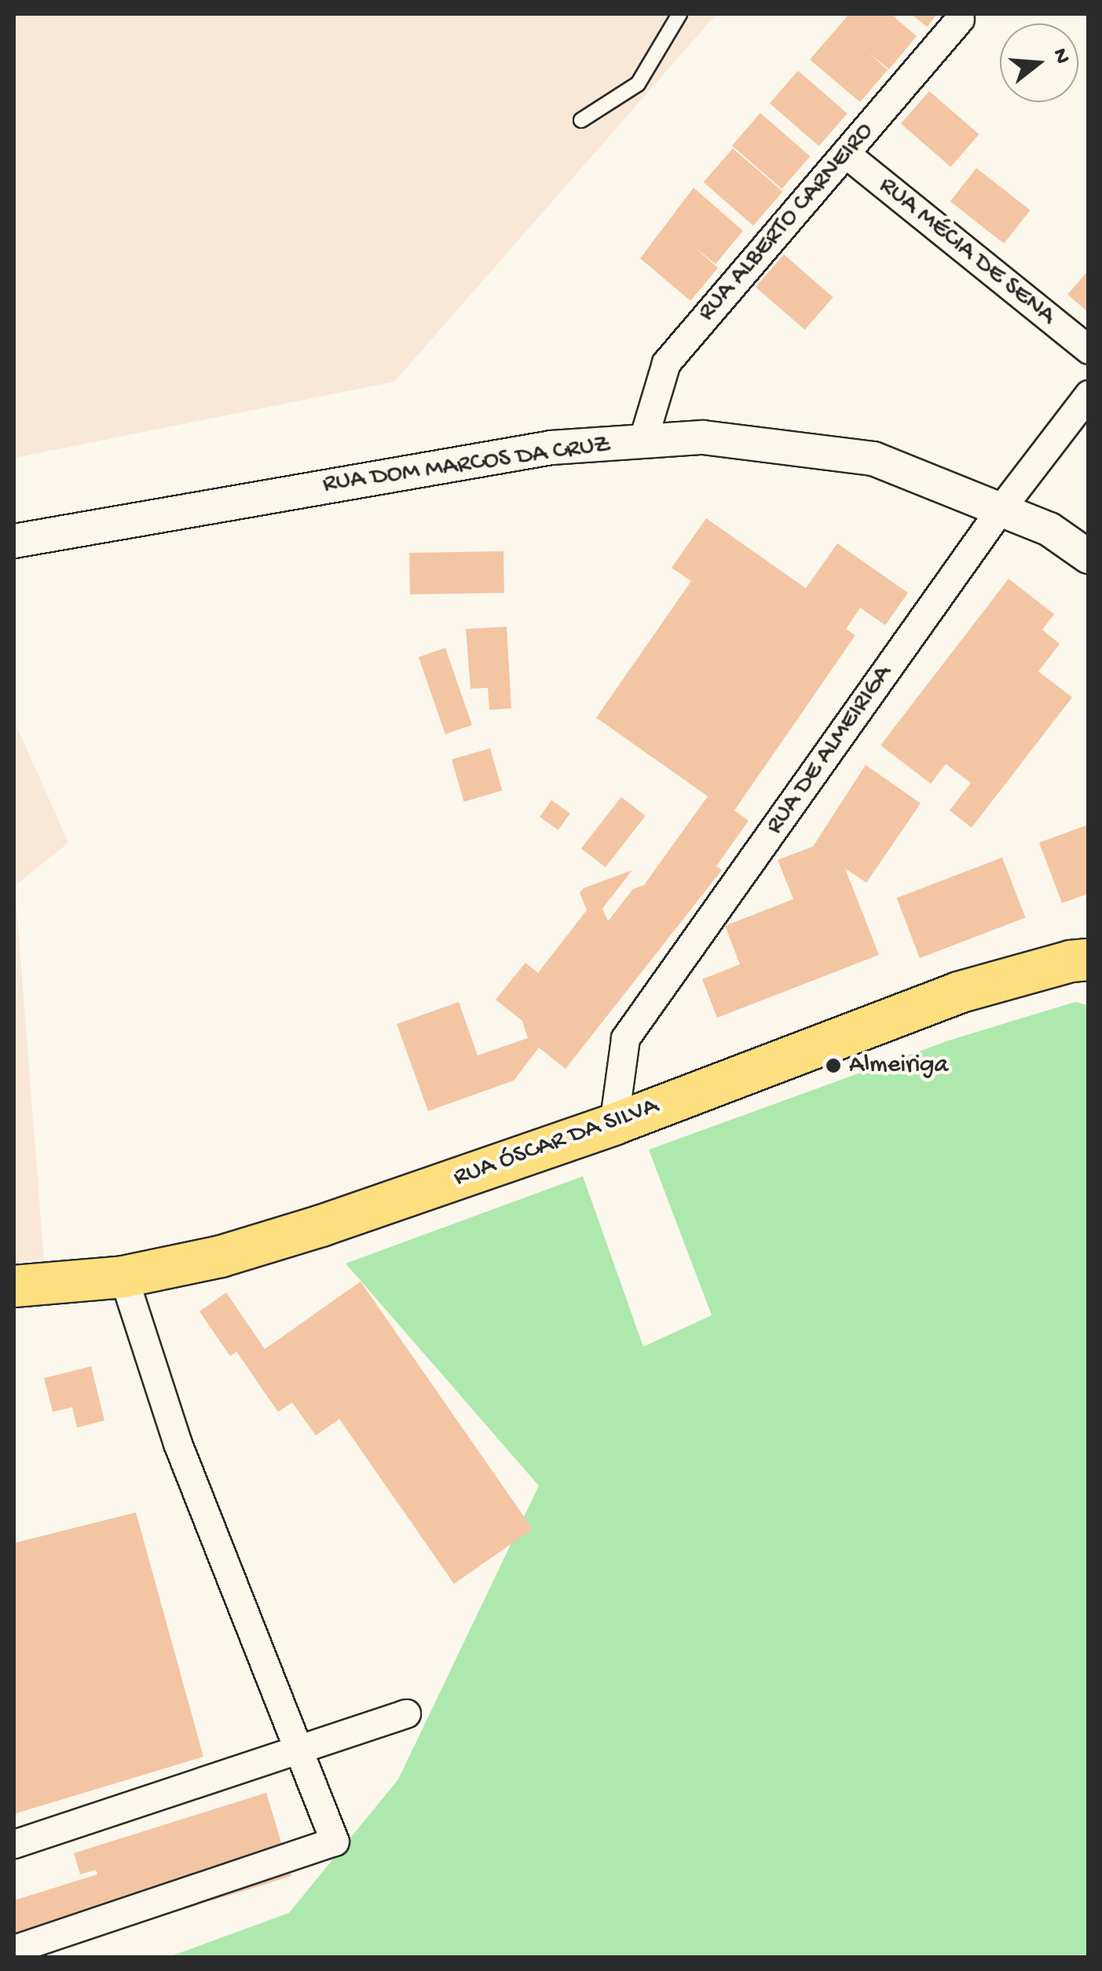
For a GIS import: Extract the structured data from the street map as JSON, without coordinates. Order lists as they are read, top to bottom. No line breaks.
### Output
{"streets":{"main road":["RUA ÓSCAR DA SILVA"],"street":["RUA ALBERTO CARNEIRO","RUA MÉCIA DE SENA","RUA DOM MARCOS DA CRUZ","RUA DE ALMEIRIGA"]},"crossings":[["RUA ALBERTO CARNEIRO","RUA MÉCIA DE SENA"],["RUA ALBERTO CARNEIRO","RUA DOM MARCOS DA CRUZ"],["RUA DOM MARCOS DA CRUZ","RUA DE ALMEIRIGA"],["RUA DE ALMEIRIGA","RUA ÓSCAR DA SILVA"]],"places":["Almeiriga"],"north":"right"}
